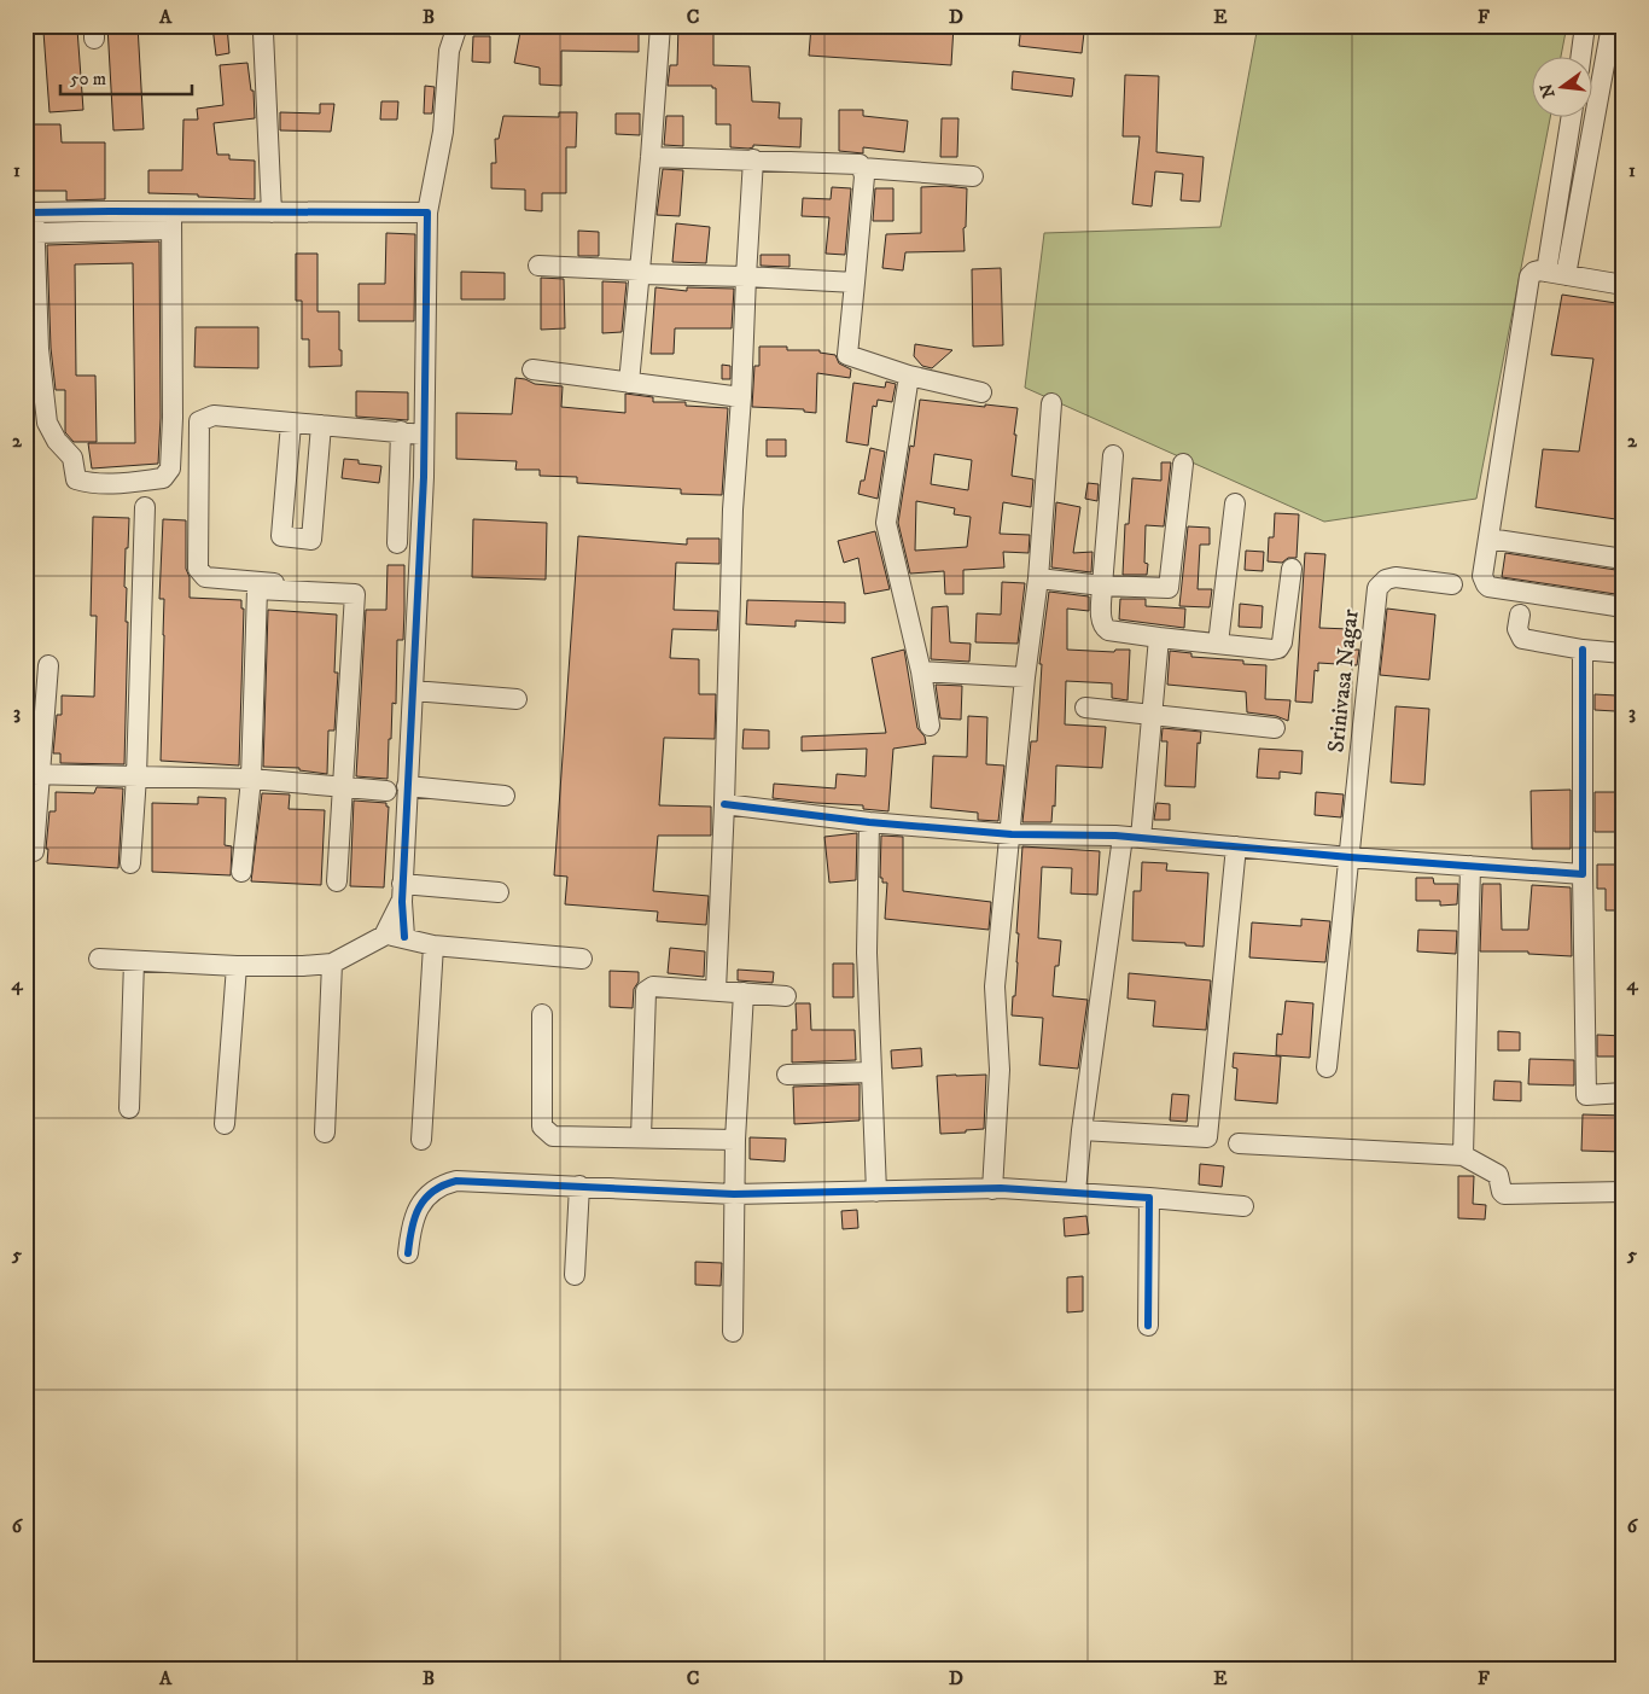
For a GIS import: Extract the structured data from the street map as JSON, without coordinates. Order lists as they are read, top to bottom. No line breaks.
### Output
{"streets":{"street":["Srinivasa Nagar"]},"scale_bar":"50 m","north":"left","grid":{"columns":["A","B","C","D","E","F"],"rows":["1","2","3","4","5","6"]}}
